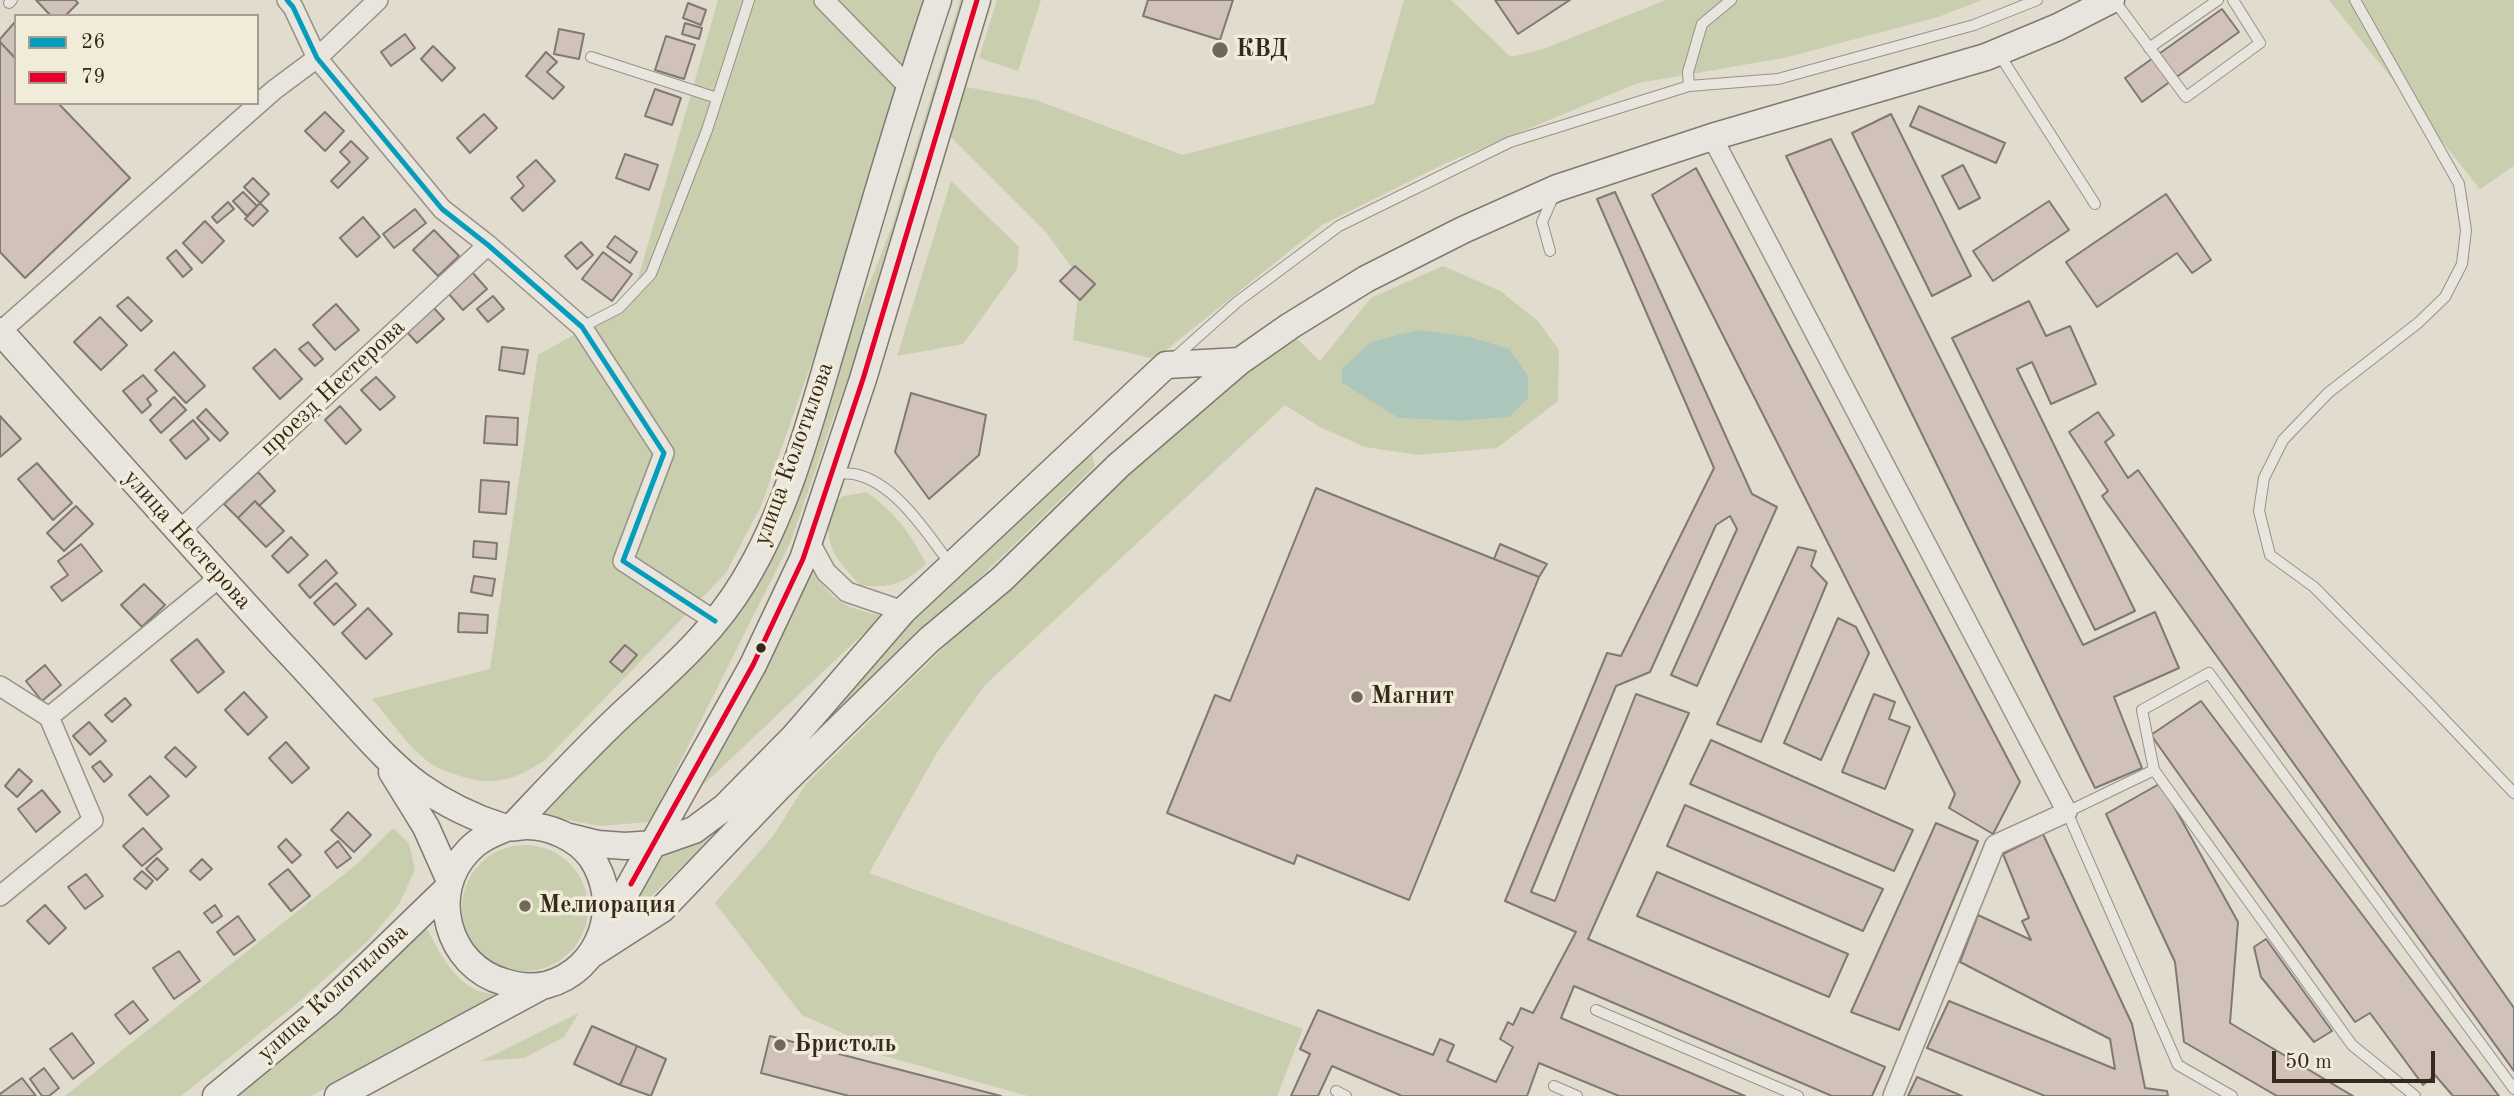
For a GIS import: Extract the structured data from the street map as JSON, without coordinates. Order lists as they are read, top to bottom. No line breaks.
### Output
{"streets":{"main road":["улица Колотилова","улица Нестерова"],"street":["проезд Нестерова"]},"crossings":[["проезд Нестерова","улица Нестерова"],["улица Колотилова","улица Нестерова"]],"places":["КВД","Магнит","Мелиорация","Бристоль"],"lines":["transit line 26","transit line 79"],"legend":["26","79"],"scale_bar":"50 m"}
